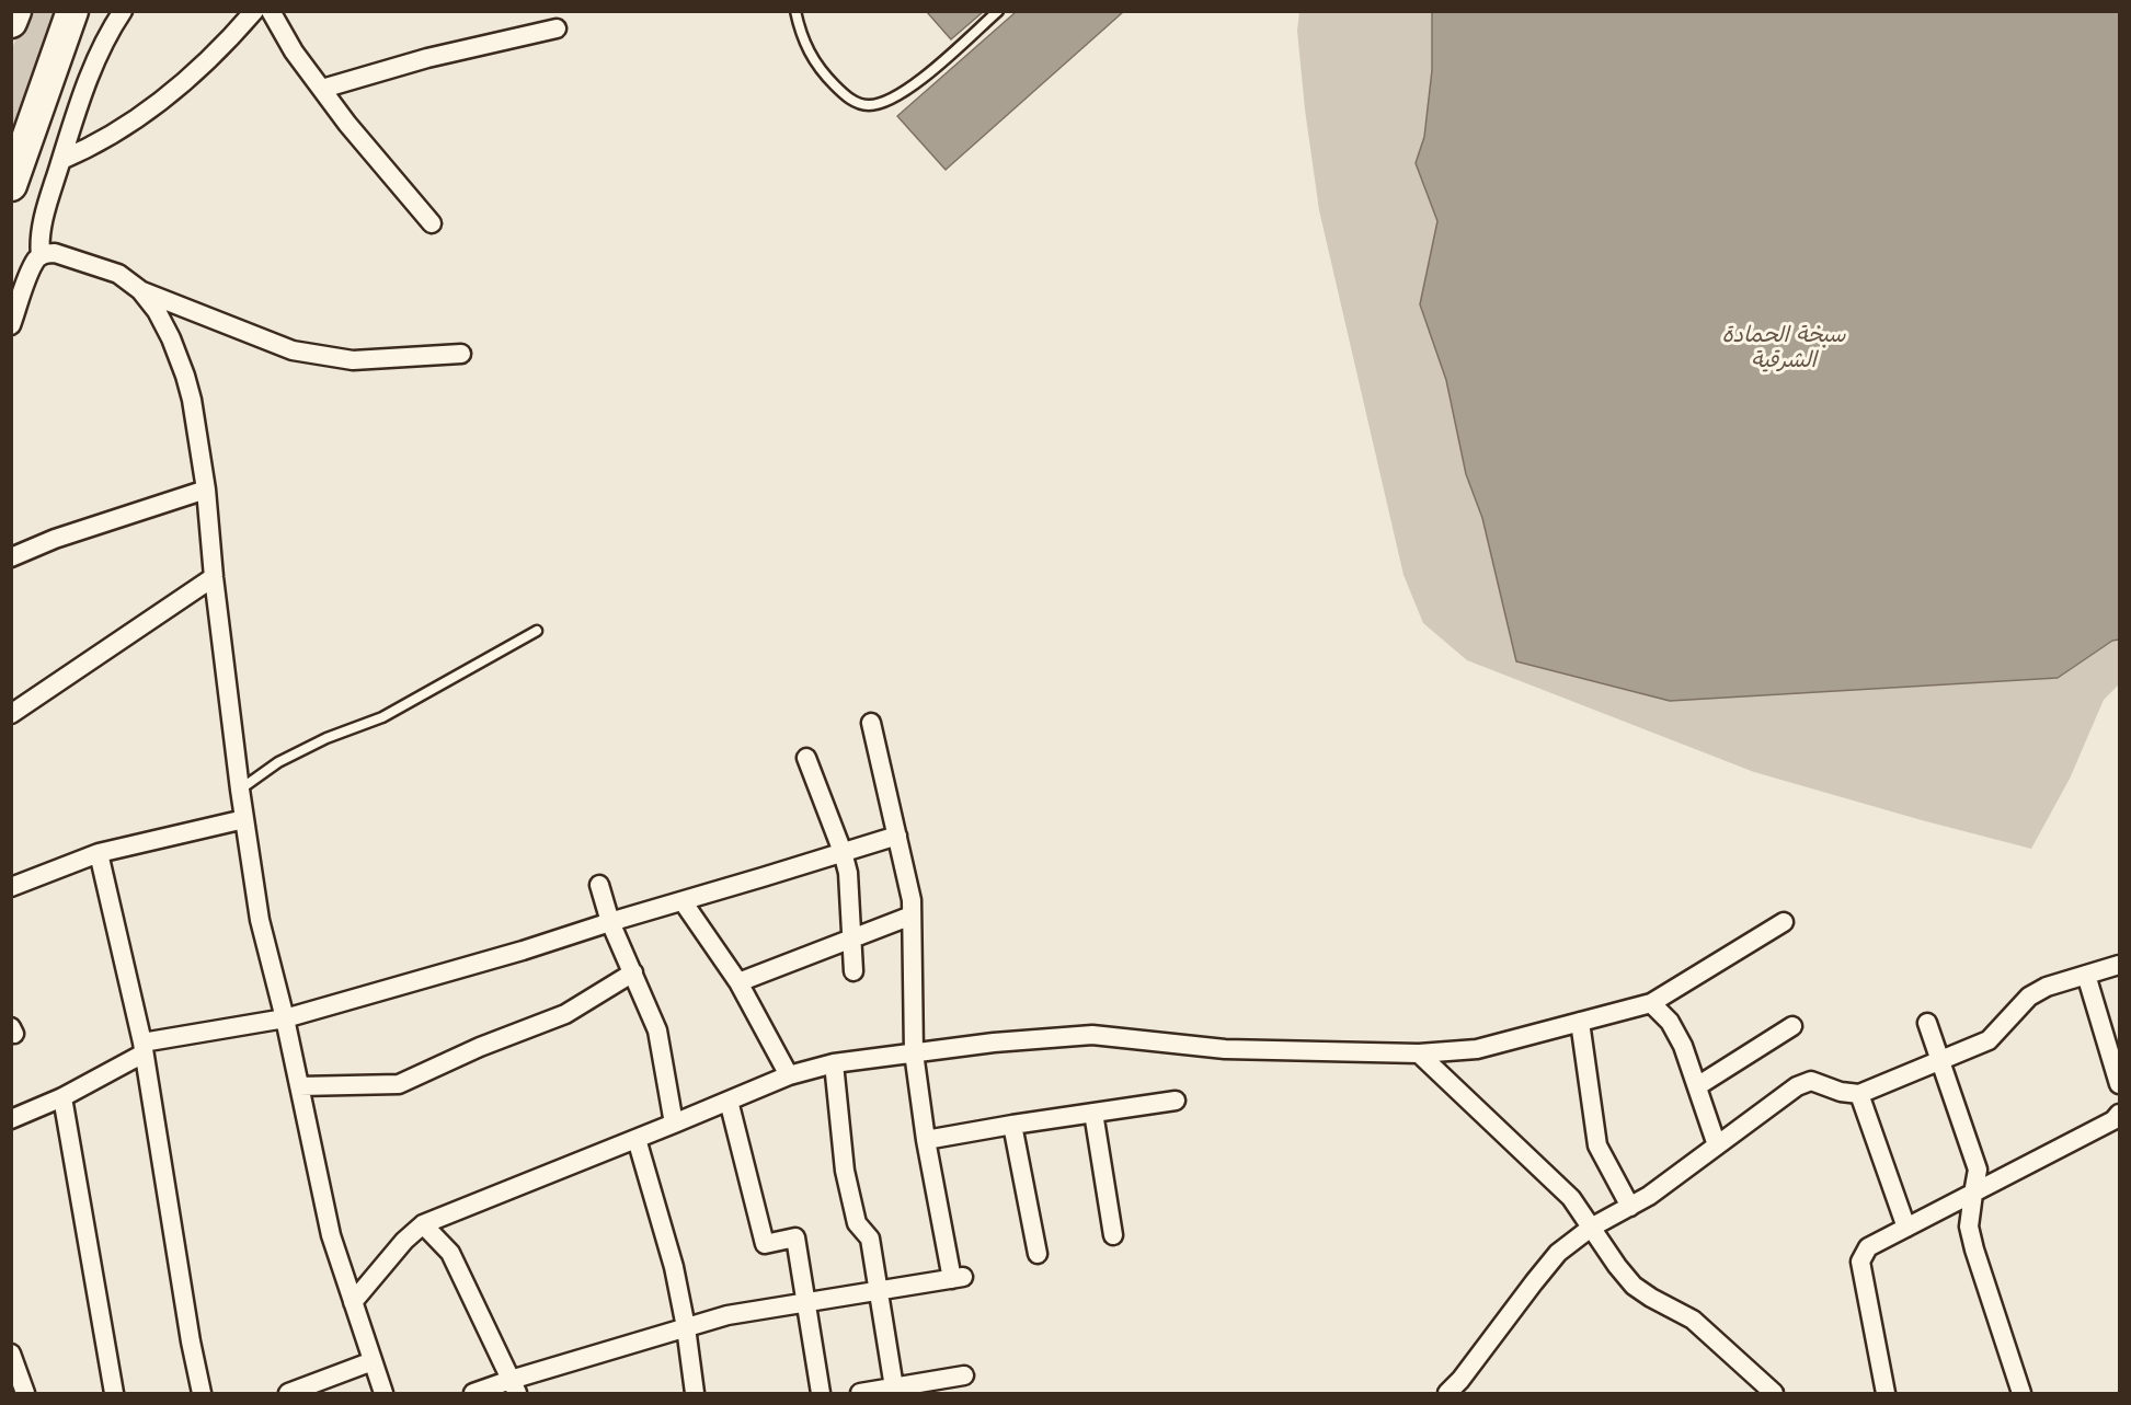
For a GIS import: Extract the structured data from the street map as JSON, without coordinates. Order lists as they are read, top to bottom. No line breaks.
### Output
{"water":["سبخة الحمادة الشرقية"]}
